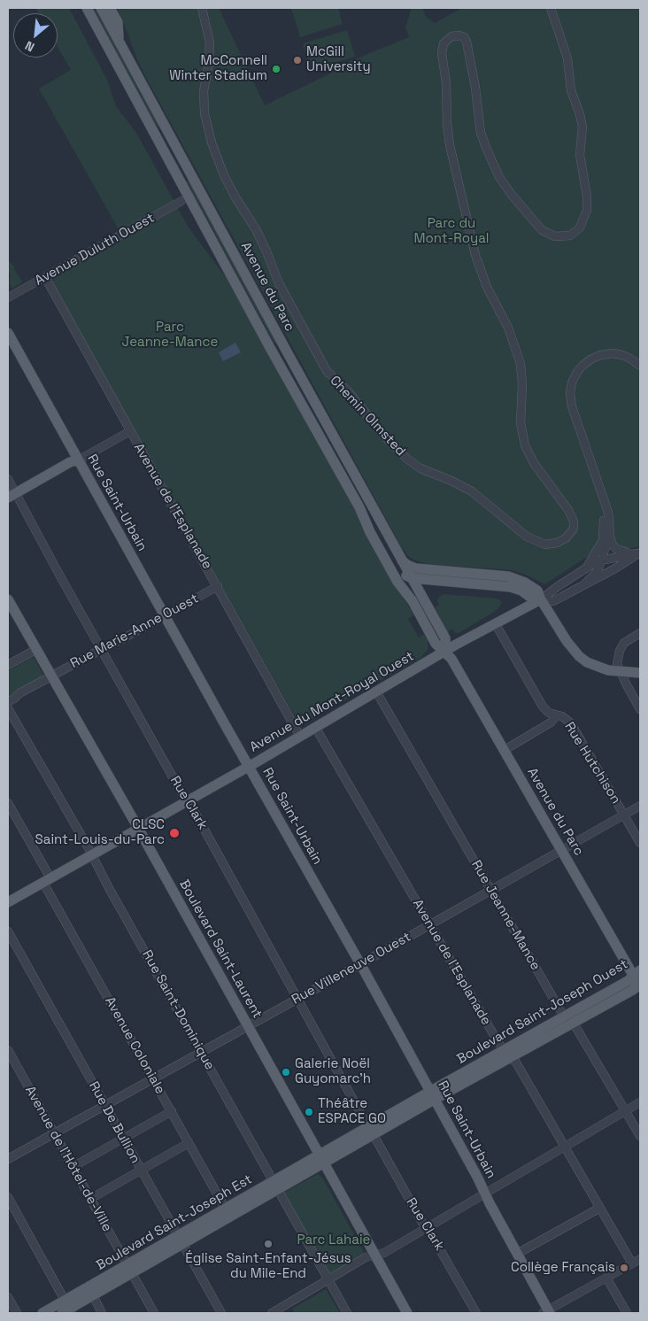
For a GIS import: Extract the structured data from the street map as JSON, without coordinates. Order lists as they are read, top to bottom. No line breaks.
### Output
{"streets":{"main road":["Avenue du Parc","Rue Saint-Urbain","Avenue du Mont-Royal Ouest","Boulevard Saint-Laurent","Boulevard Saint-Joseph Ouest","Boulevard Saint-Joseph Est"],"street":["Avenue Duluth Ouest","Chemin Olmsted","Avenue de l'Esplanade","Rue Marie-Anne Ouest","Rue Hutchison","Rue Clark","Rue Jeanne-Mance","Rue Villeneuve Ouest","Rue Saint-Dominique","Avenue Coloniale","Rue De Bullion","Avenue de l'Hôtel-de-Ville"]},"crossings":[["Avenue Duluth Ouest","Avenue de l'Esplanade"],["Avenue du Parc","Avenue du Mont-Royal Ouest"],["Avenue du Parc","Rue Villeneuve Ouest"],["Avenue du Parc","Boulevard Saint-Joseph Ouest"],["Rue Saint-Urbain","Rue Marie-Anne Ouest"],["Rue Saint-Urbain","Avenue du Mont-Royal Ouest"],["Rue Saint-Urbain","Rue Villeneuve Ouest"],["Rue Saint-Urbain","Boulevard Saint-Joseph Ouest"],["Avenue de l'Esplanade","Rue Marie-Anne Ouest"],["Avenue de l'Esplanade","Avenue du Mont-Royal Ouest"],["Avenue de l'Esplanade","Rue Villeneuve Ouest"],["Avenue de l'Esplanade","Boulevard Saint-Joseph Ouest"],["Rue Marie-Anne Ouest","Rue Clark"],["Rue Marie-Anne Ouest","Boulevard Saint-Laurent"],["Avenue du Mont-Royal Ouest","Rue Hutchison"],["Avenue du Mont-Royal Ouest","Rue Clark"],["Avenue du Mont-Royal Ouest","Rue Jeanne-Mance"],["Avenue du Mont-Royal Ouest","Boulevard Saint-Laurent"],["Avenue du Mont-Royal Ouest","Rue Saint-Dominique"],["Avenue du Mont-Royal Ouest","Avenue Coloniale"],["Rue Hutchison","Rue Villeneuve Ouest"],["Rue Clark","Rue Villeneuve Ouest"],["Rue Clark","Boulevard Saint-Joseph Ouest"],["Rue Jeanne-Mance","Rue Villeneuve Ouest"],["Rue Jeanne-Mance","Boulevard Saint-Joseph Ouest"],["Boulevard Saint-Laurent","Rue Villeneuve Ouest"],["Boulevard Saint-Laurent","Boulevard Saint-Joseph Ouest"],["Boulevard Saint-Laurent","Boulevard Saint-Joseph Est"],["Rue Villeneuve Ouest","Rue Saint-Dominique"],["Rue Villeneuve Ouest","Avenue Coloniale"],["Rue Villeneuve Ouest","Rue De Bullion"],["Rue Villeneuve Ouest","Avenue de l'Hôtel-de-Ville"],["Rue Saint-Dominique","Boulevard Saint-Joseph Est"],["Boulevard Saint-Joseph Ouest","Boulevard Saint-Joseph Est"],["Avenue Coloniale","Boulevard Saint-Joseph Est"],["Rue De Bullion","Boulevard Saint-Joseph Est"],["Avenue de l'Hôtel-de-Ville","Boulevard Saint-Joseph Est"]],"parks":["Parc du Mont-Royal","Parc Jeanne-Mance","Parc Lahaie"],"places":["McGill University","McConnell Winter Stadium","CLSC Saint-Louis-du-Parc","Galerie Noël Guyomarc'h","Théâtre ESPACE GO","Église Saint-Enfant-Jésus du Mile-End","Collège Français"],"north":"bottom left"}
